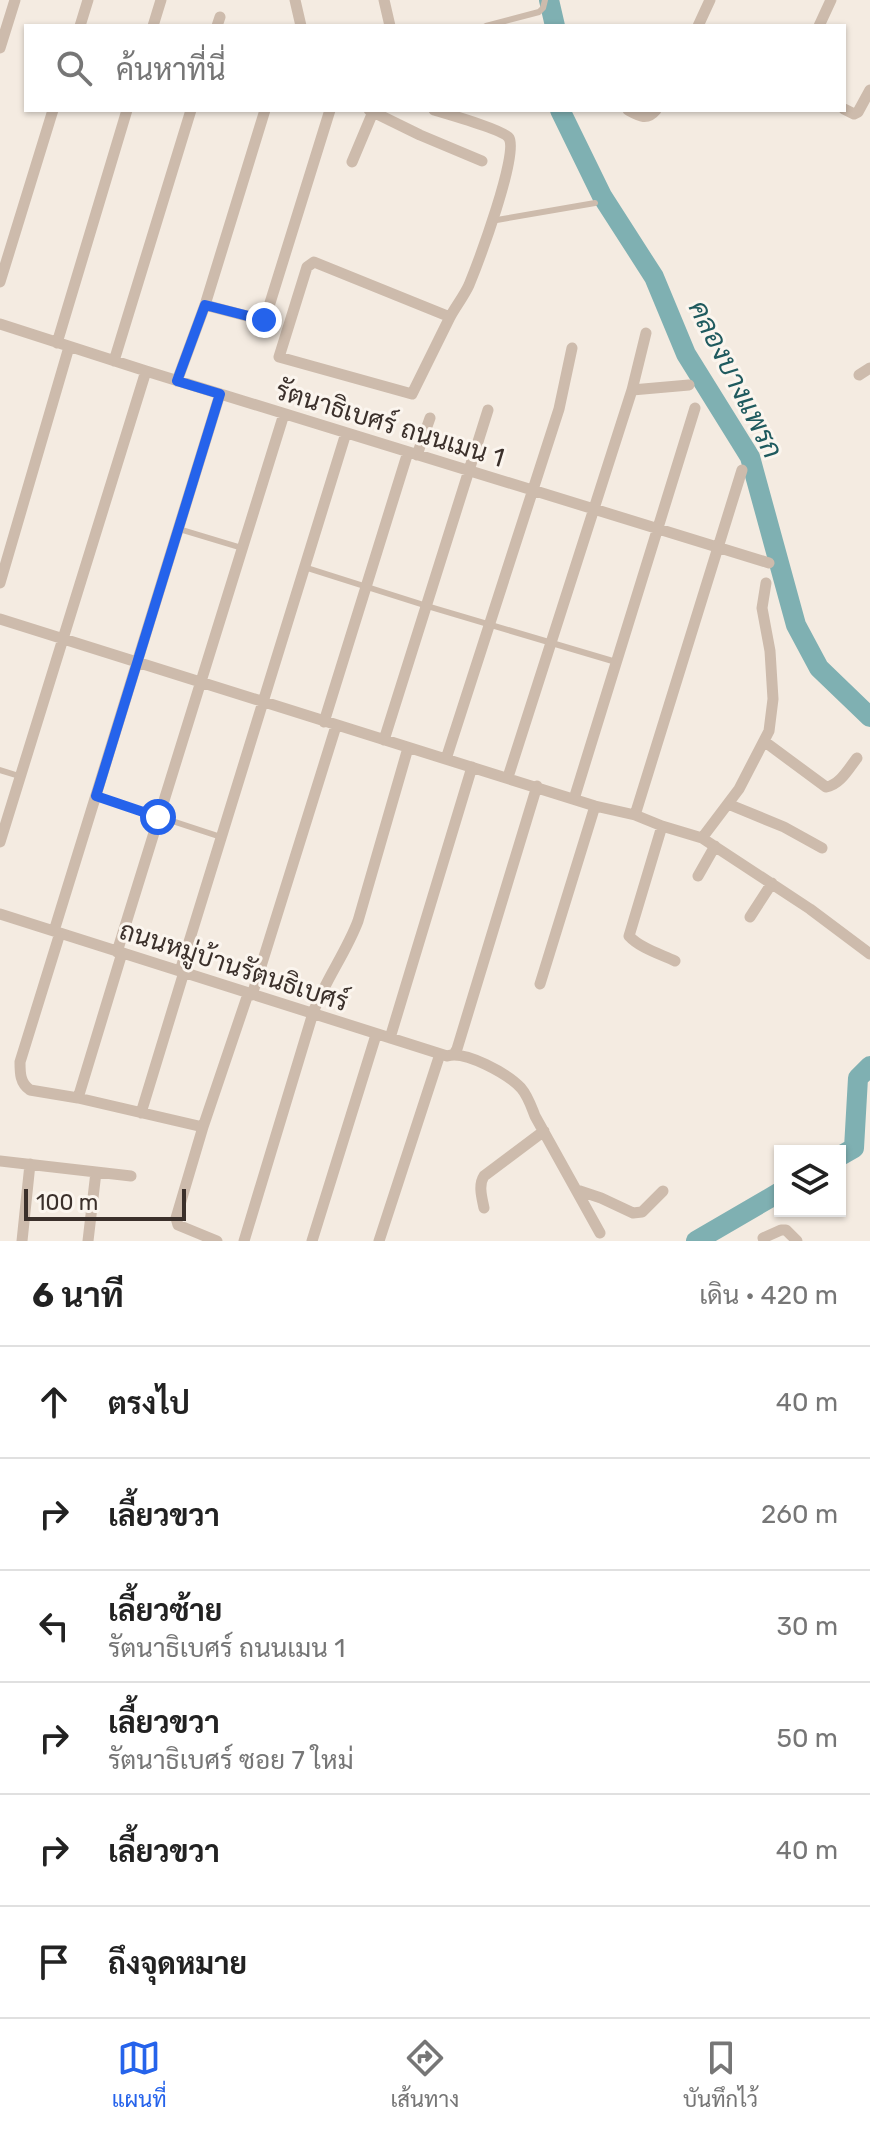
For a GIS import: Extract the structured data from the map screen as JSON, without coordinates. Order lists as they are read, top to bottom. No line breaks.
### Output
{"streets":{"street":["รัตนาธิเบศร์ ถนนเมน 1","ถนนหมู่บ้านรัตนธิเบศร์"]},"water":["คลองบางแพรก"],"scale_bar":"100 m","page":{"search":"ค้นหาที่นี่","scale":"100 m","heading":["6 นาที","เดิน · 420 m"],"list":[["ตรงไป","40 m"],["เลี้ยวขวา","260 m"],["เลี้ยวซ้าย","รัตนาธิเบศร์ ถนนเมน 1","30 m"],["เลี้ยวขวา","รัตนาธิเบศร์ ซอย 7 ใหม่","50 m"],["เลี้ยวขวา","40 m"],"ถึงจุดหมาย"],"nav":["แผนที่","เส้นทาง","บันทึกไว้"]}}
